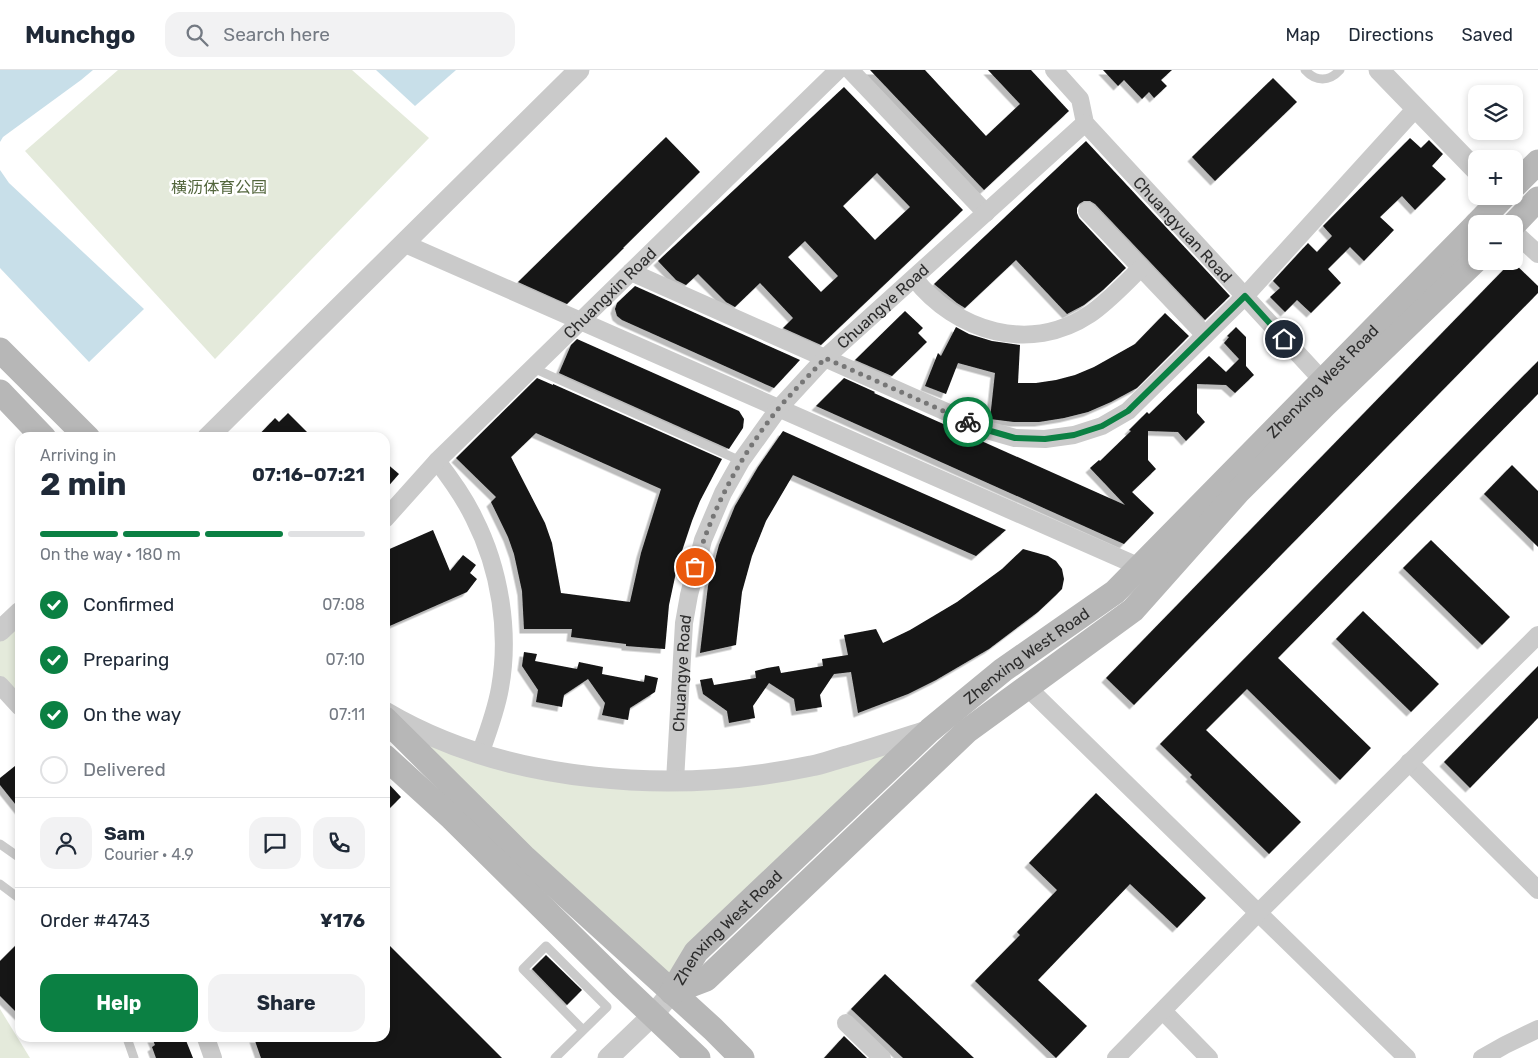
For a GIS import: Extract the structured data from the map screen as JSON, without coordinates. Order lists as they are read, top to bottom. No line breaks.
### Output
{"streets":{"main road":["Zhenxing West Road"],"street":["Chuangyuan Road","Chuangxin Road","Chuangye Road"]},"crossings":[["Chuangyuan Road","Chuangye Road"],["Chuangyuan Road","Zhenxing West Road"]],"parks":["横沥体育公园"],"page":{"header":"Munchgo","search":"Search here","nav":["Map","Directions","Saved"],"map_buttons":["+","−"],"heading":["2 min","Arriving in","07:16–07:21"],"panel":["Sam","Courier · 4.9","Order #4743","¥176"],"bar":"On the way · 180 m","list":[["Confirmed","07:08"],["Preparing","07:10"],["On the way","07:11"],"Delivered"],"buttons":["Help","Share"]}}
